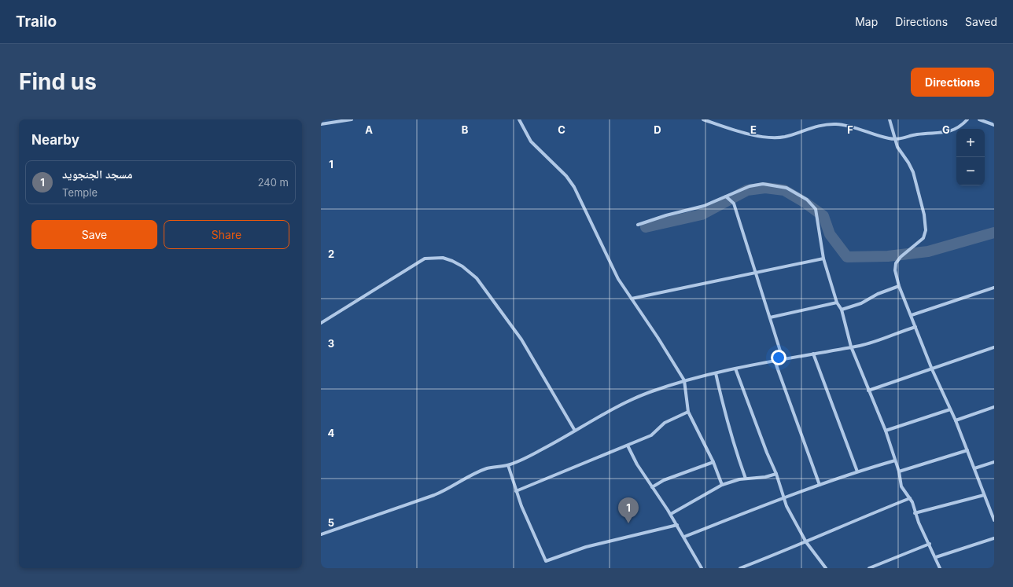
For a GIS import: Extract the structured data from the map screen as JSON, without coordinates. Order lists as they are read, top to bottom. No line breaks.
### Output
{"page":{"header":"Trailo","nav":["Map","Directions","Saved"],"buttons":["Directions",["Save","Share"]],"title":"Find us","heading":"Nearby","map_buttons":["+","−"],"list":[{"mark":"1","name":"مسجد الجنجويد","note":"Temple","value":"240 m"}],"pins":"1"},"grid":{"columns":["A","B","C","D","E","F","G"],"rows":["1","2","3","4","5"]}}
